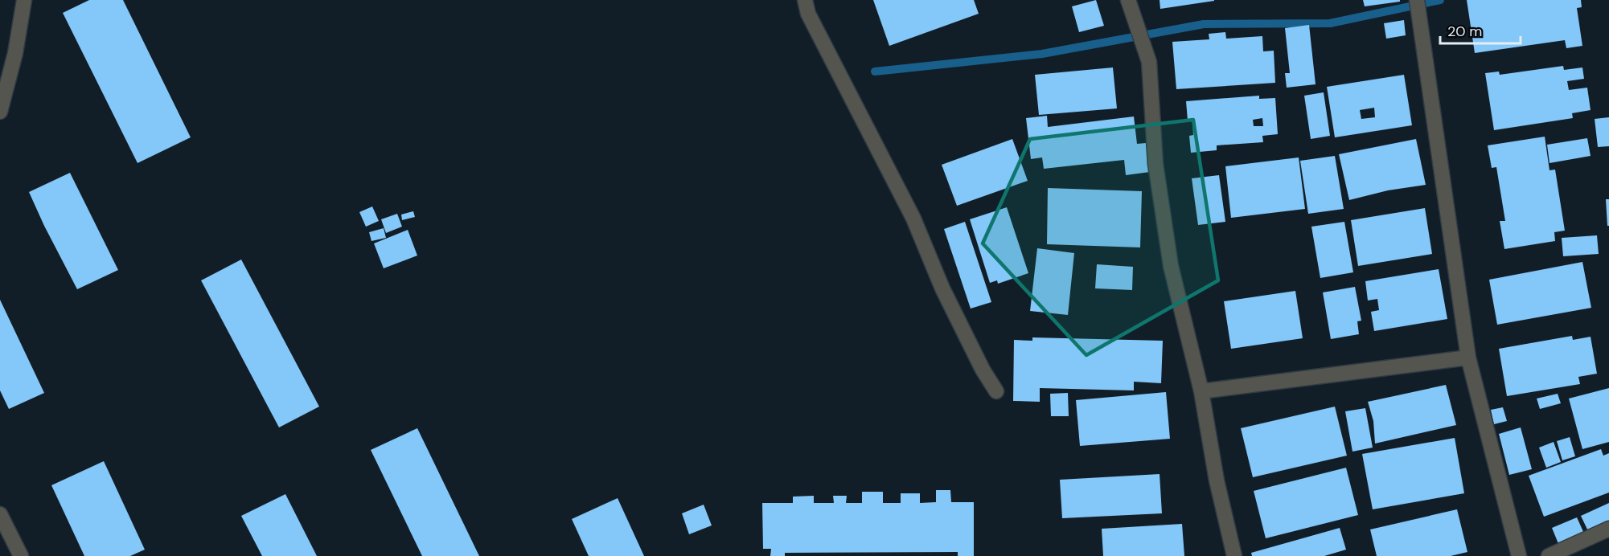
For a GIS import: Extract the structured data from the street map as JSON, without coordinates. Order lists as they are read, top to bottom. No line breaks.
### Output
{"scale_bar":"20 m"}
